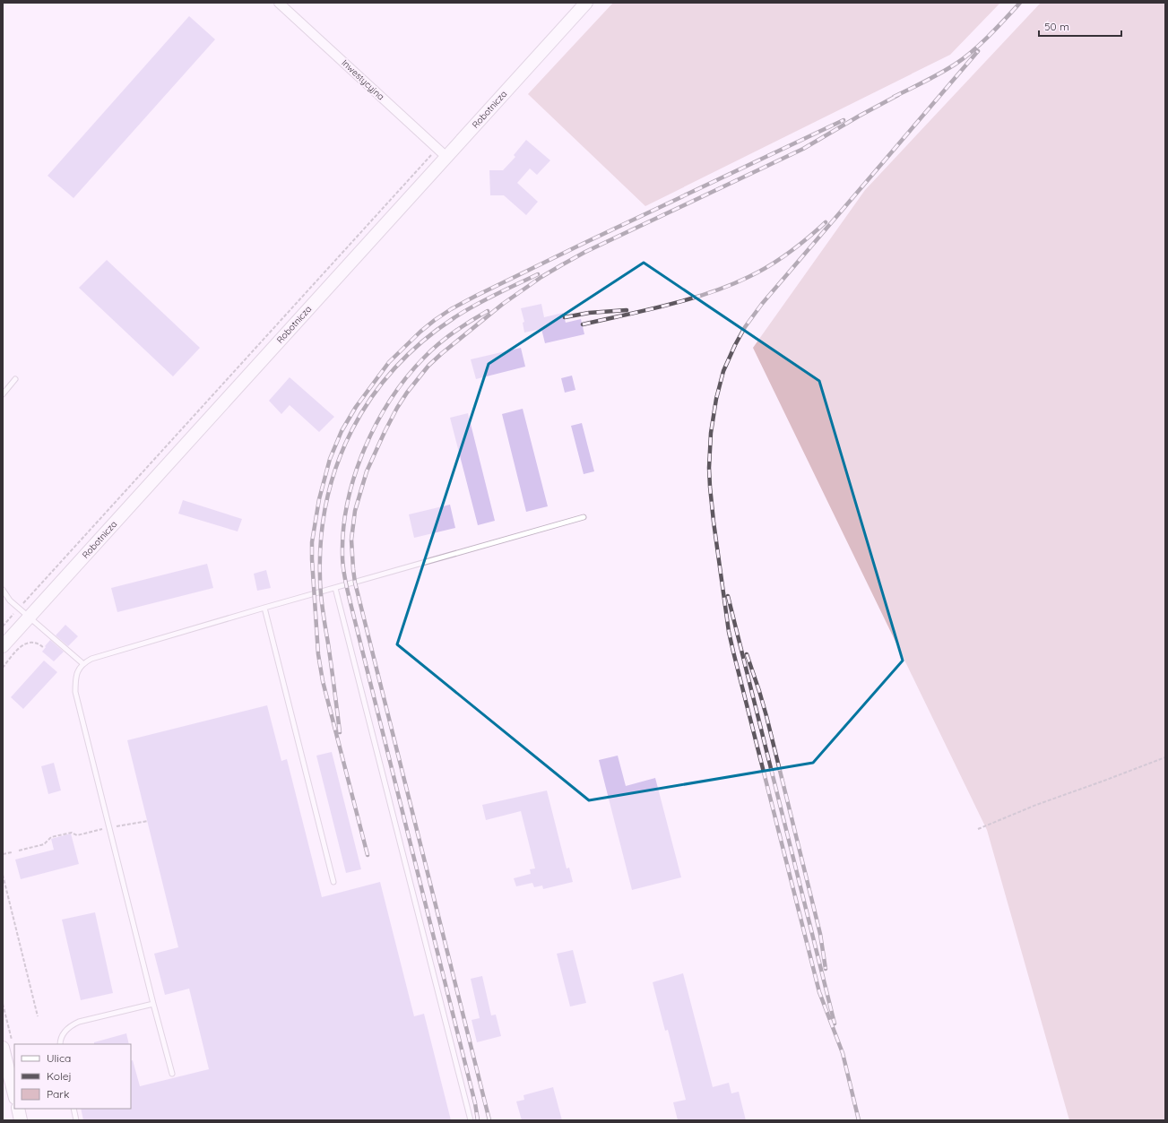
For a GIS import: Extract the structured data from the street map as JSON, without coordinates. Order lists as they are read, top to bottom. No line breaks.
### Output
{"streets":{"street":["Inwestycyjna","Robotnicza"]},"crossings":[["Inwestycyjna","Robotnicza"]],"legend":["Ulica","Kolej","Park"],"scale_bar":"50 m"}
